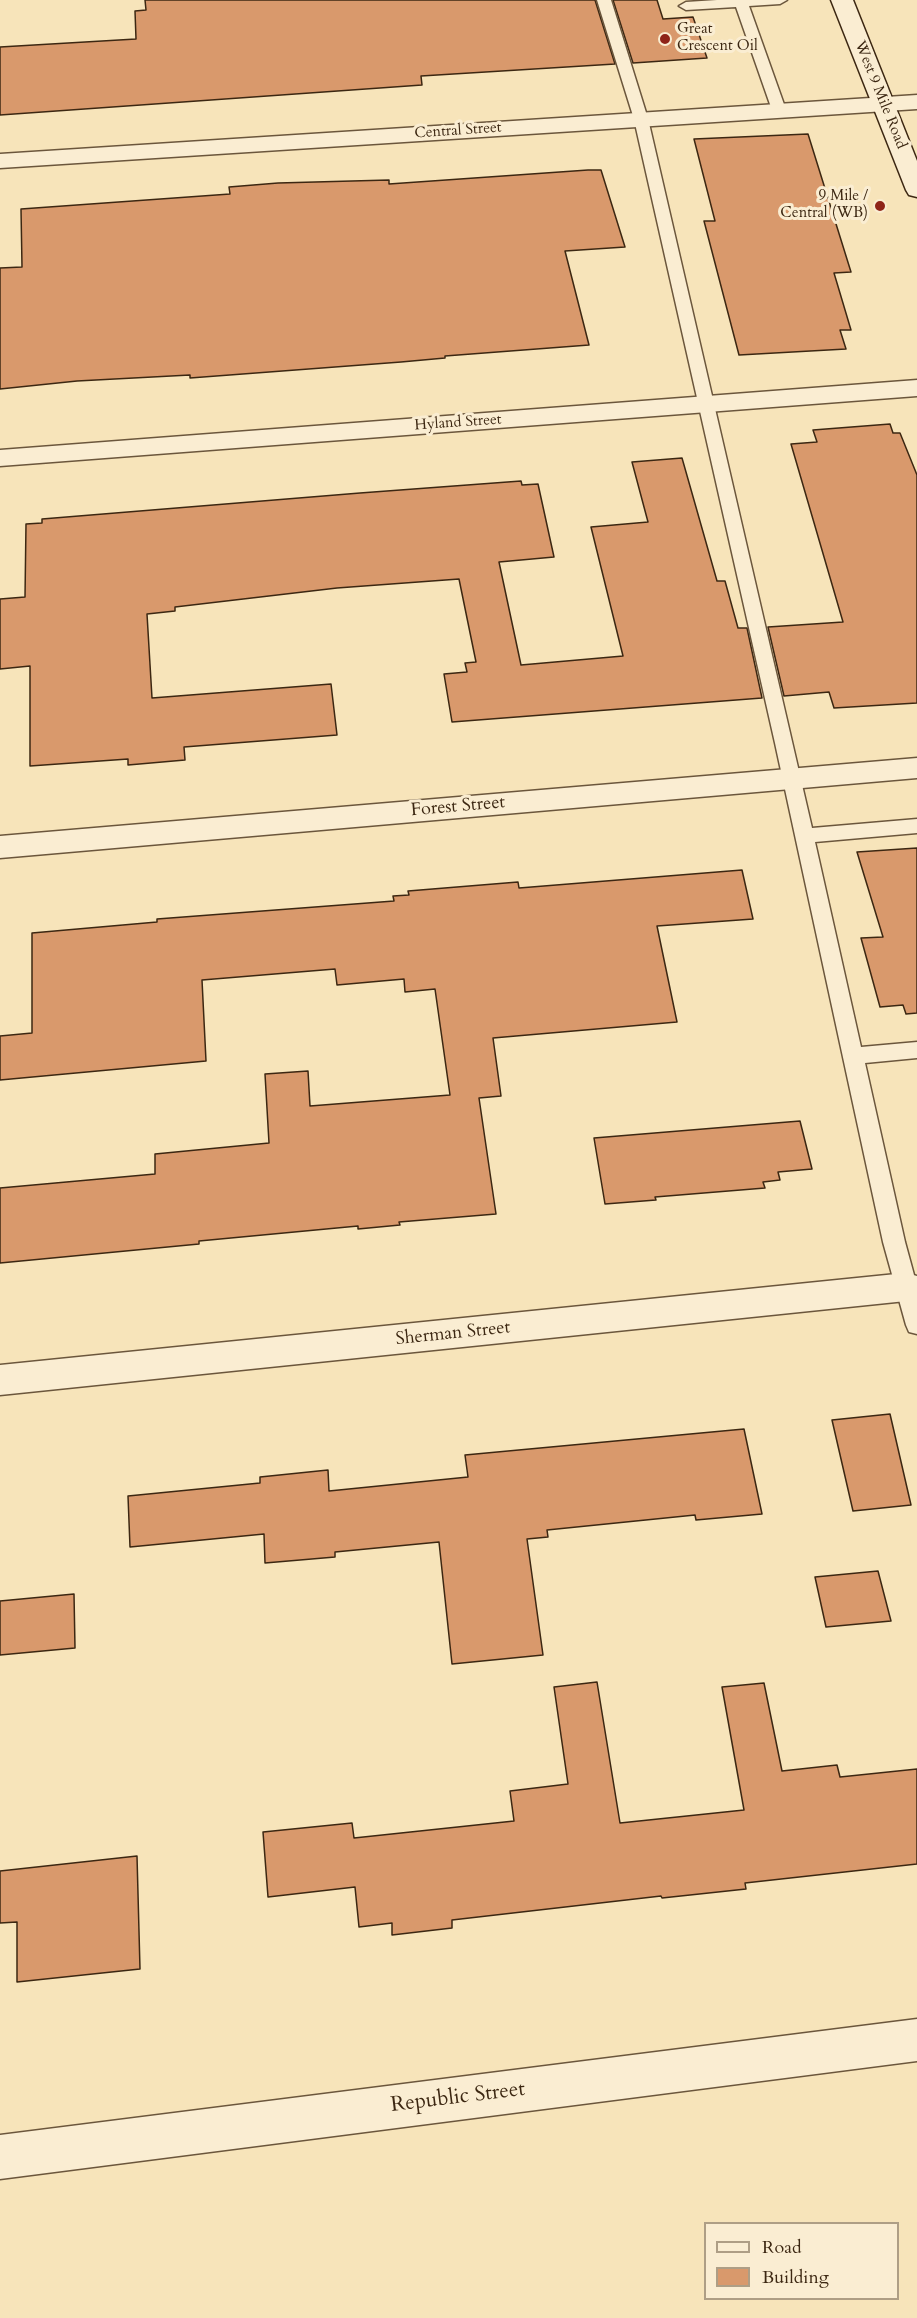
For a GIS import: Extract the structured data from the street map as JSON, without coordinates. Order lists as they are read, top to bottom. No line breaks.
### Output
{"streets":{"street":["West 9 Mile Road","Central Street","Hyland Street","Forest Street","Sherman Street","Republic Street"]},"crossings":[["West 9 Mile Road","Central Street"]],"places":["Great Crescent Oil","9 Mile / Central (WB)"],"legend":["Road","Building"]}
